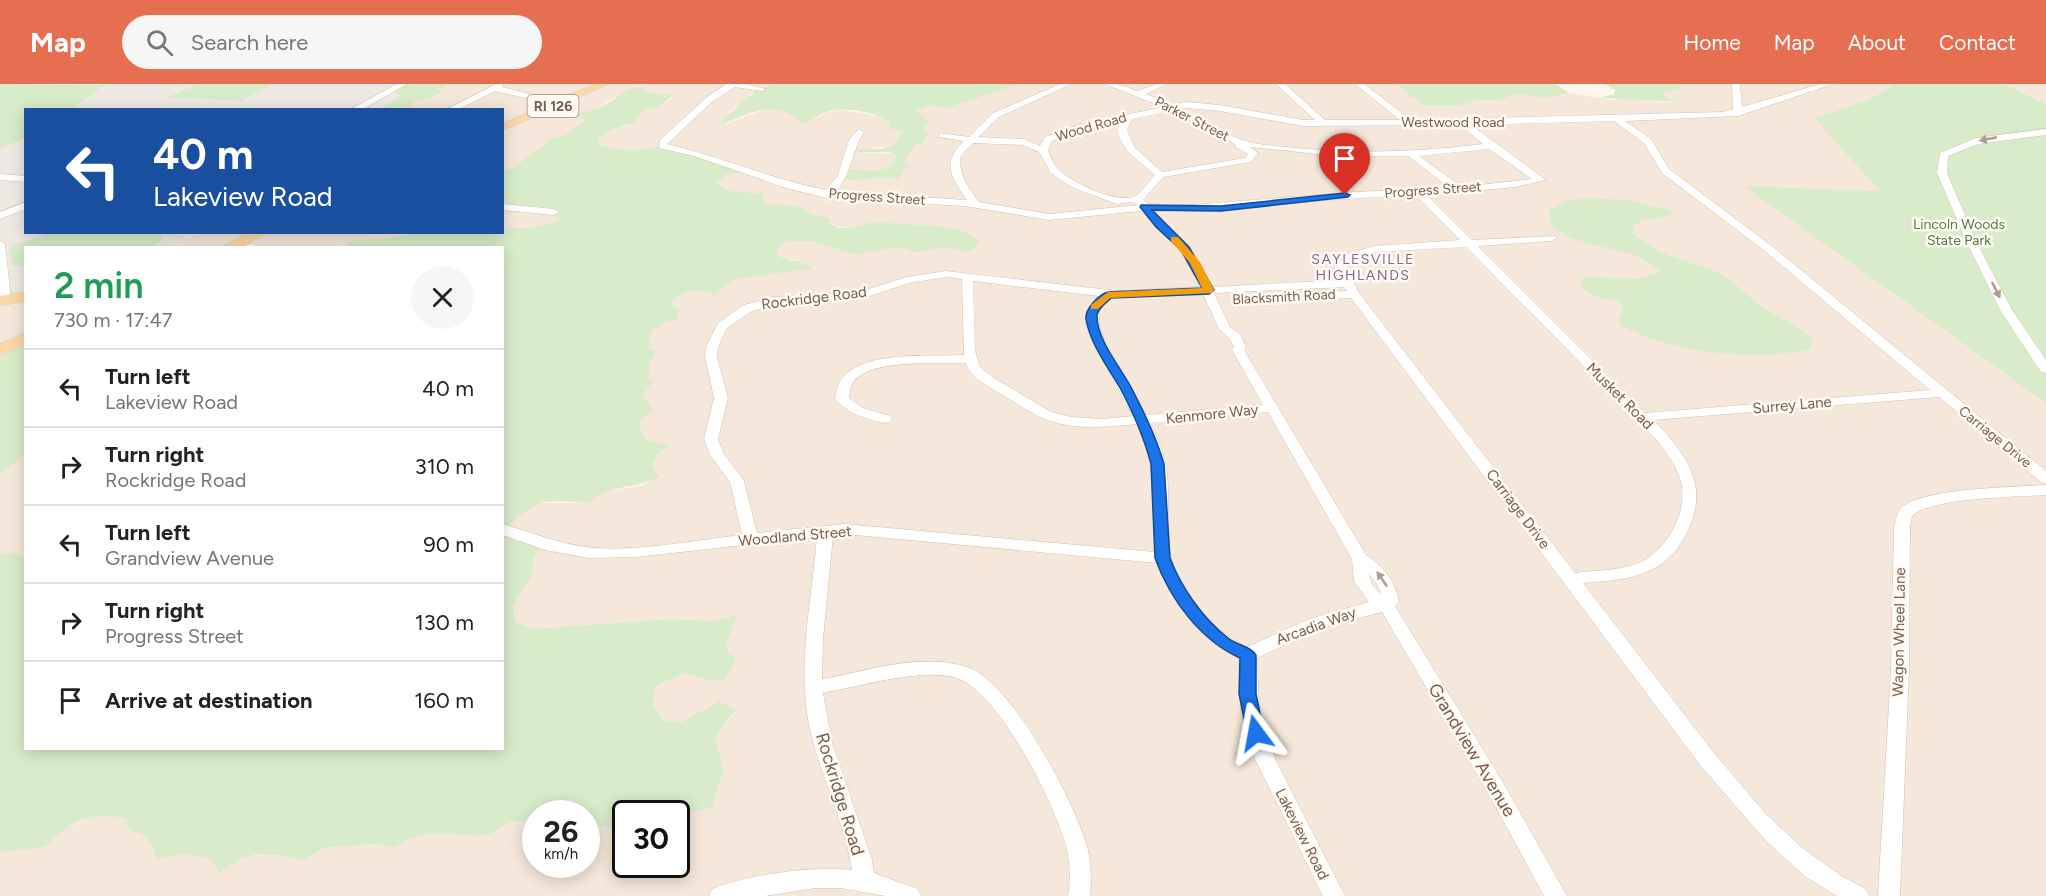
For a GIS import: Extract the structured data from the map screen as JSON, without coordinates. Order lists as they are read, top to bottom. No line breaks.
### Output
{"streets":{"main road":["RI 126"],"street":["Parker Street","Westwood Road","Wood Road","Progress Street","Blacksmith Road","Rockridge Road","Musket Road","Surrey Lane","Kenmore Way","Carriage Drive","Woodland Street","Arcadia Way","Wagon Wheel Lane","Grandview Avenue","Lakeview Road"]},"crossings":[["Parker Street","Westwood Road"],["Parker Street","Wood Road"],["Parker Street","Progress Street"],["Westwood Road","Wood Road"],["Westwood Road","Carriage Drive"],["Progress Street","Musket Road"],["Progress Street","Grandview Avenue"],["Blacksmith Road","Rockridge Road"],["Blacksmith Road","Carriage Drive"],["Blacksmith Road","Grandview Avenue"],["Rockridge Road","Woodland Street"],["Rockridge Road","Grandview Avenue"],["Musket Road","Surrey Lane"],["Musket Road","Carriage Drive"],["Surrey Lane","Carriage Drive"],["Kenmore Way","Grandview Avenue"],["Arcadia Way","Grandview Avenue"],["Arcadia Way","Lakeview Road"]],"districts":["SAYLESVILLE HIGHLANDS"],"parks":["Lincoln Woods State Park"],"page":{"header":"Map","search":"Search here","nav":["Home","Map","About","Contact"],"turn":["40 m","Lakeview Road"],"heading":["2 min","730 m · 17:47"],"list":[{"name":"Turn left","note":"Lakeview Road","value":"40 m"},{"name":"Turn right","note":"Rockridge Road","value":"310 m"},{"name":"Turn left","note":"Grandview Avenue","value":"90 m"},{"name":"Turn right","note":"Progress Street","value":"130 m"},{"name":"Arrive at destination","value":"160 m"}],"speed":"26 km/h","limit":"30"}}
